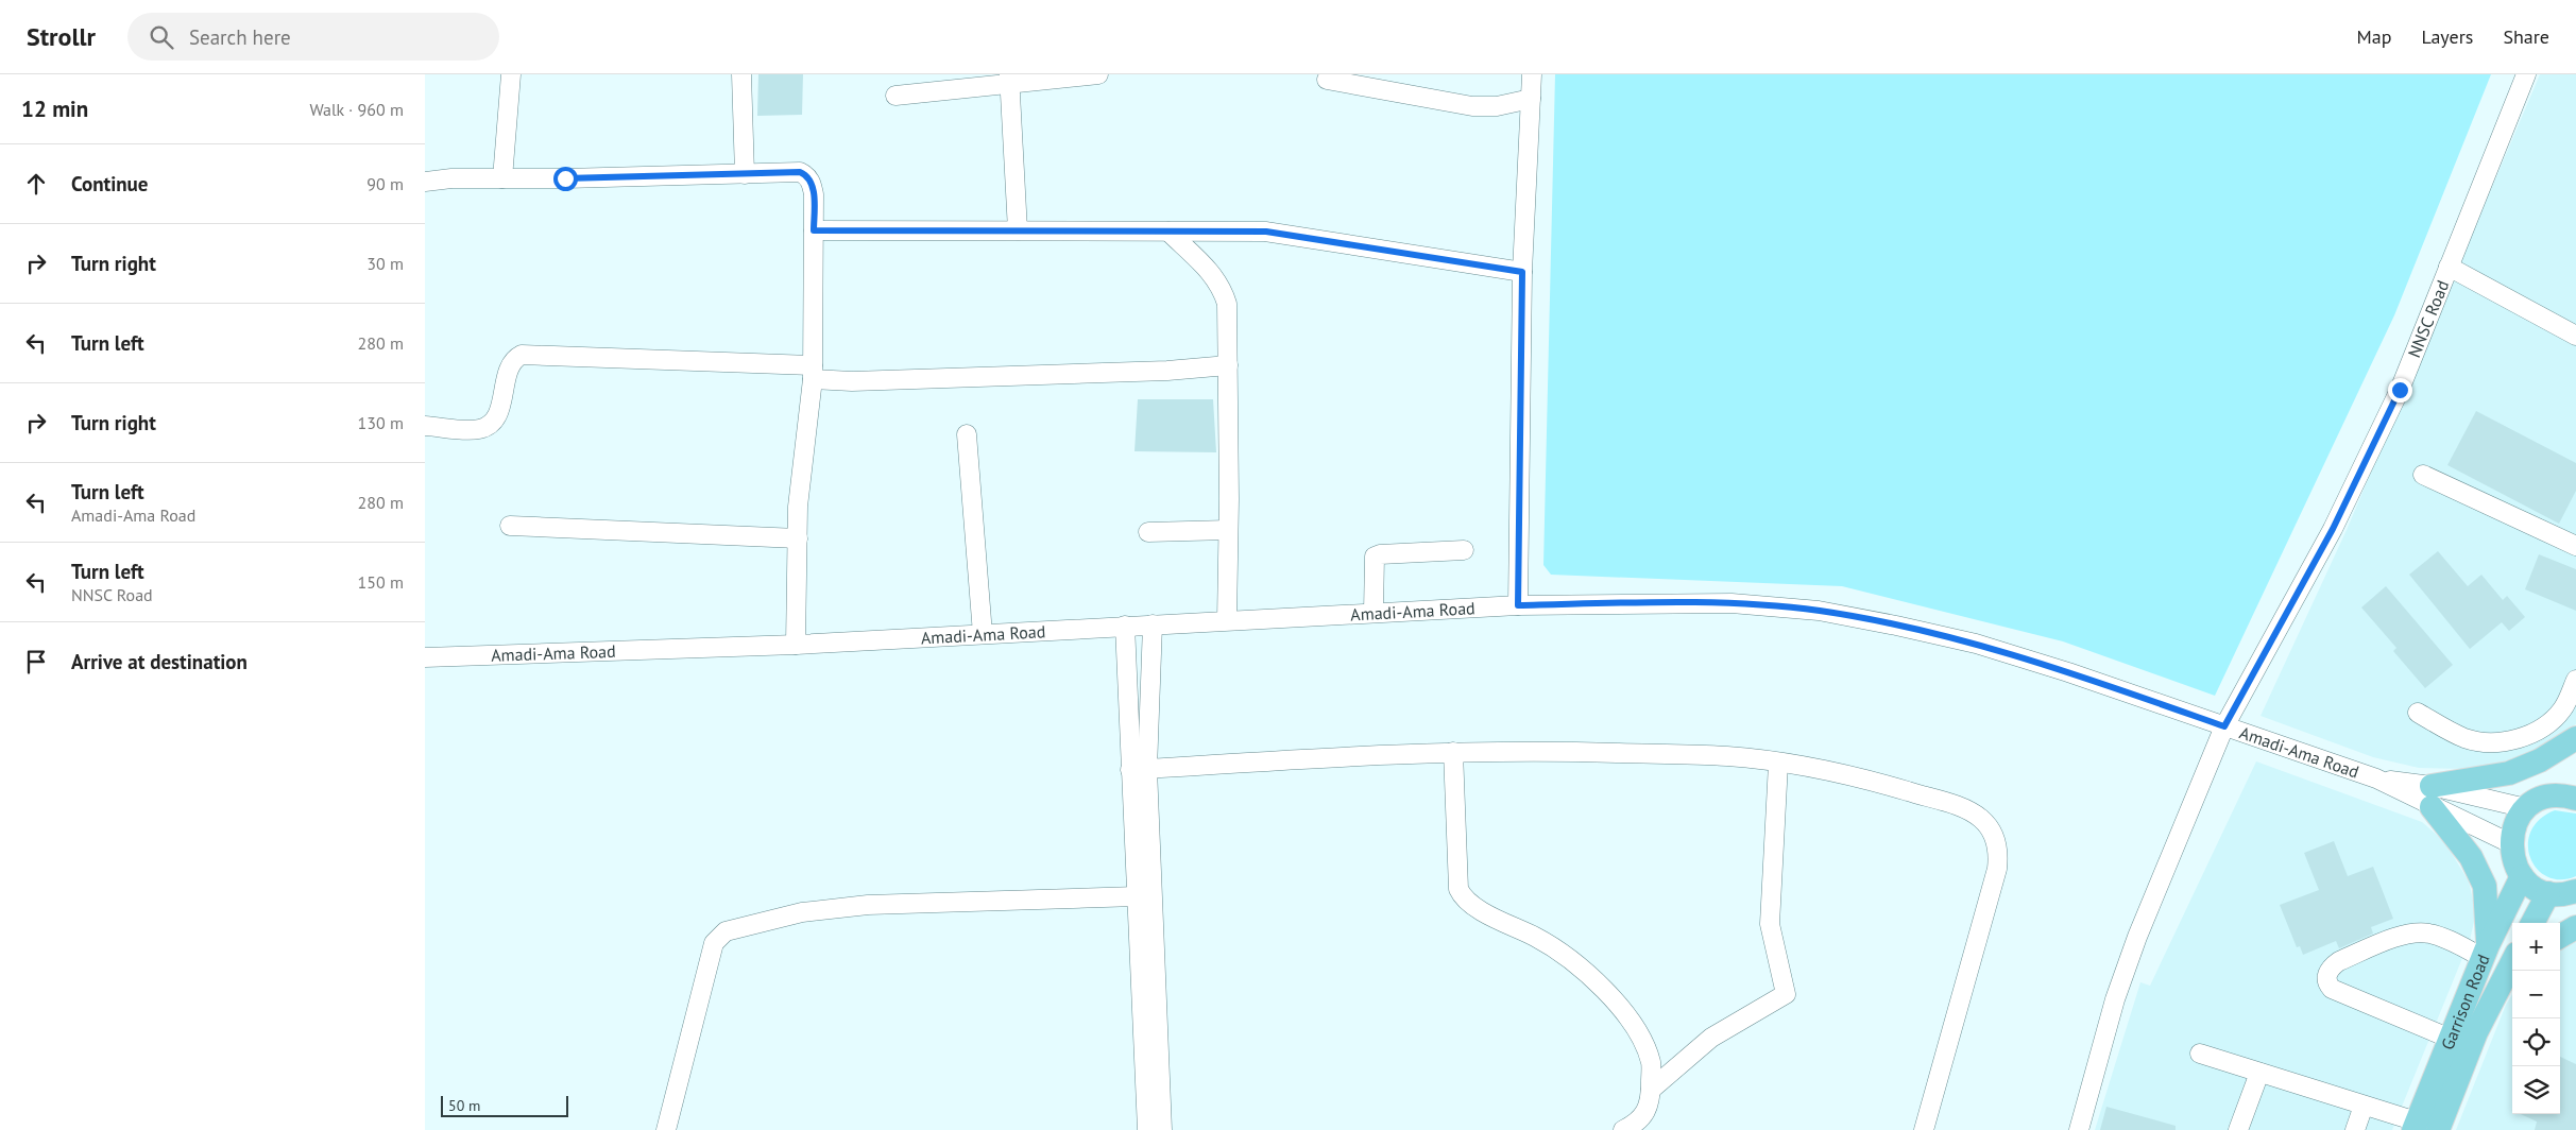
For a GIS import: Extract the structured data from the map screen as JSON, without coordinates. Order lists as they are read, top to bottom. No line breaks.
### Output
{"streets":{"main road":["Garrison Road"],"street":["NNSC Road","Amadi-Ama Road"]},"crossings":[["NNSC Road","Amadi-Ama Road"]],"scale_bar":"50 m","page":{"header":"Strollr","search":"Search here","nav":["Map","Layers","Share"],"heading":["12 min","Walk · 960 m"],"list":[["Continue","90 m"],["Turn right","30 m"],["Turn left","280 m"],["Turn right","130 m"],["Turn left","Amadi-Ama Road","280 m"],["Turn left","NNSC Road","150 m"],"Arrive at destination"],"map_buttons":["+","−"],"scale":"50 m"}}
